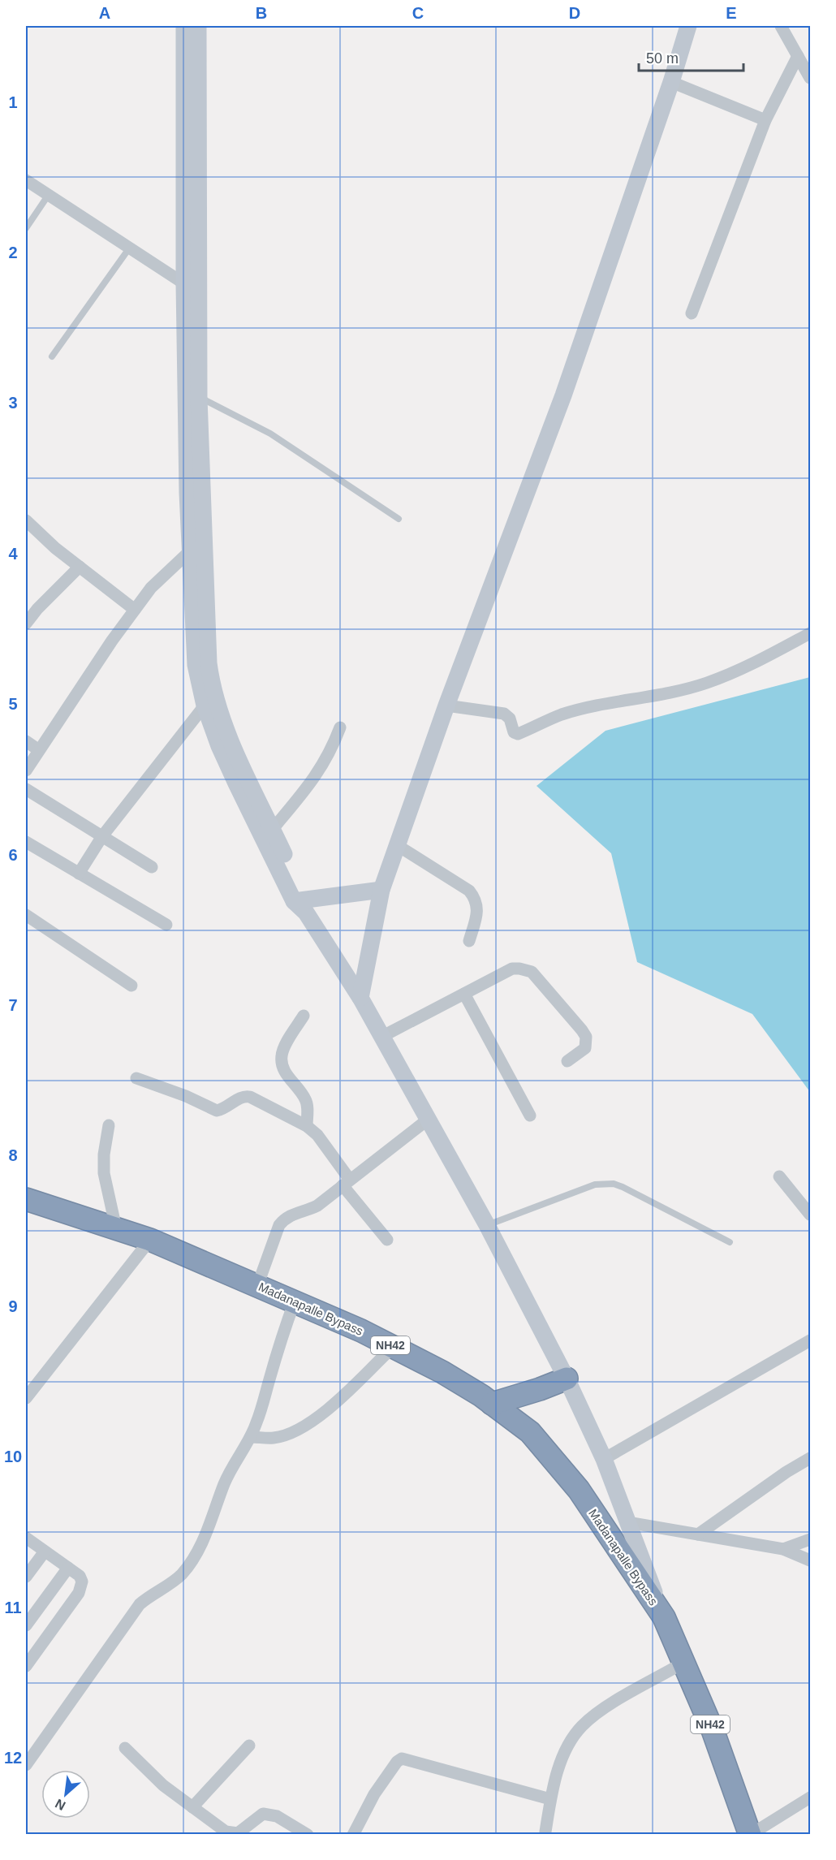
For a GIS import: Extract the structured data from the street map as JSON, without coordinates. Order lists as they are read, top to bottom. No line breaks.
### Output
{"streets":{"highway":["Madanapalle Bypass","NH42"]},"crossings":[["Madanapalle Bypass","NH42"]],"scale_bar":"50 m","north":"bottom left","grid":{"columns":["A","B","C","D","E"],"rows":["1","2","3","4","5","6","7","8","9","10","11","12"]}}
